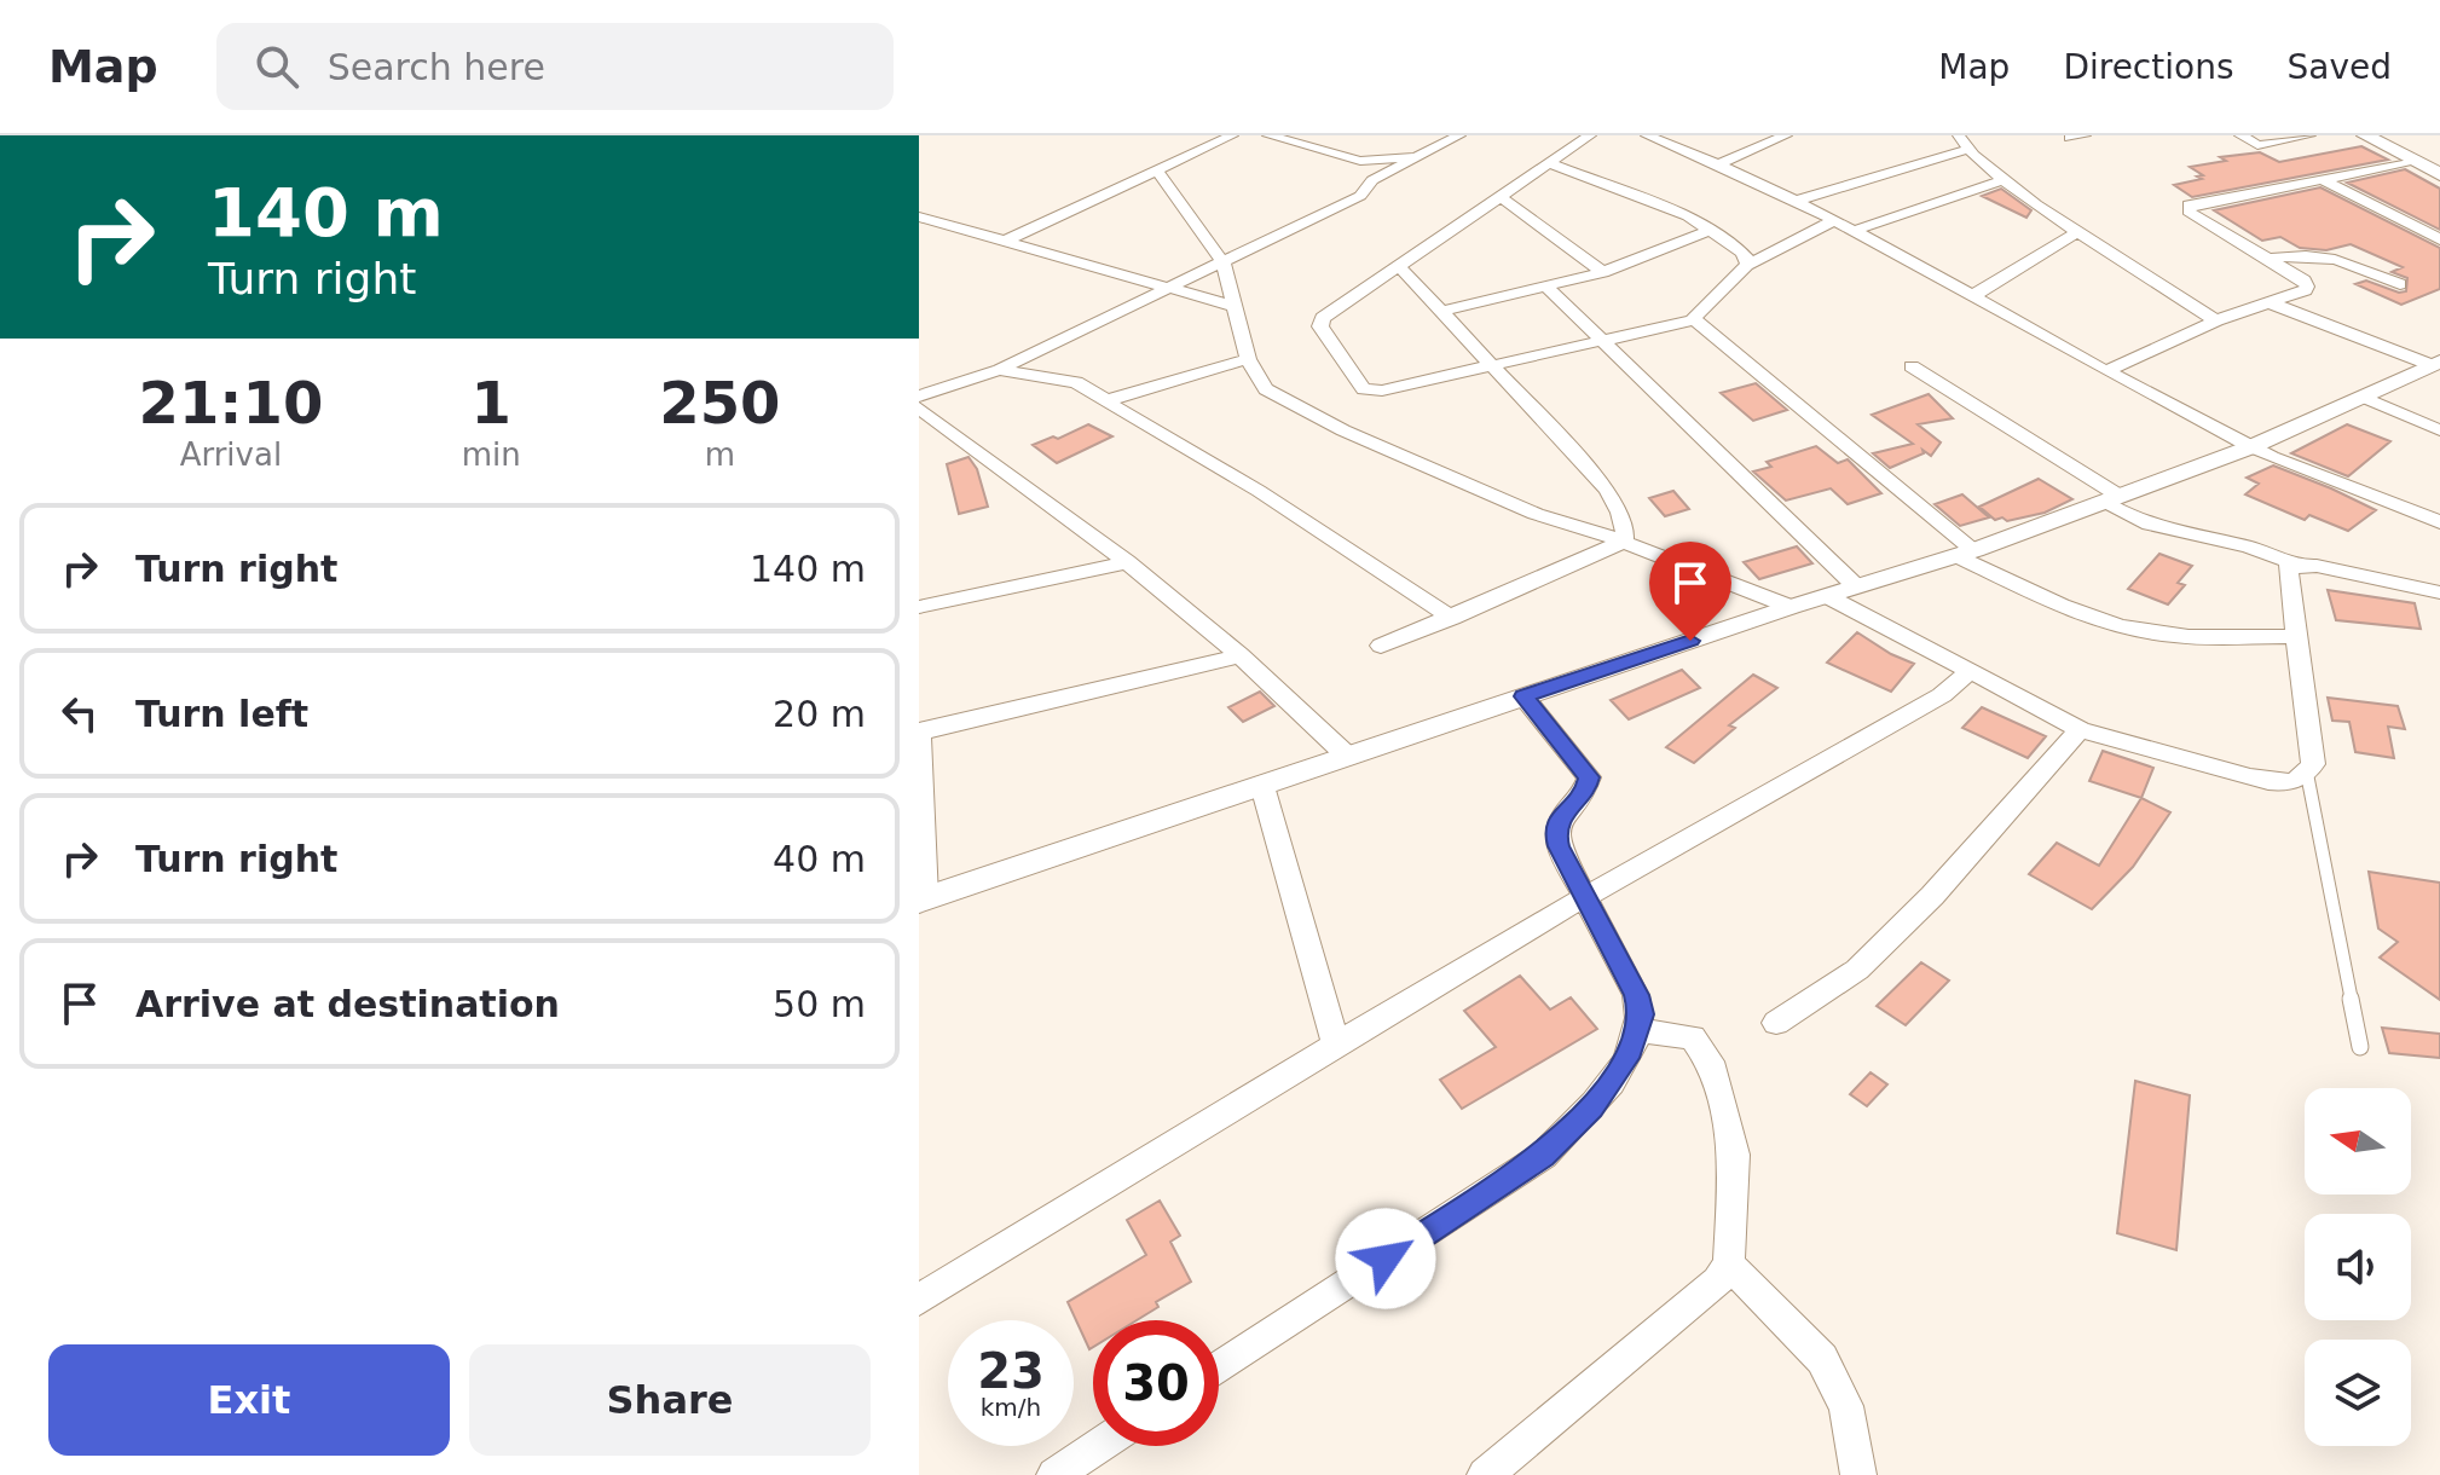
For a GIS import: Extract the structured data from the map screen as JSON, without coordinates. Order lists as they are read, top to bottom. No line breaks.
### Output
{"north":"left","page":{"header":"Map","search":"Search here","nav":["Map","Directions","Saved"],"turn":["140 m","Turn right"],"eta":["21:10","Arrival","1","min","250","m"],"list":[{"name":"Turn right","value":"140 m"},{"name":"Turn left","value":"20 m"},{"name":"Turn right","value":"40 m"},{"name":"Arrive at destination","value":"50 m"}],"speed":"23 km/h","limit":"30","buttons":["Exit","Share"]}}
